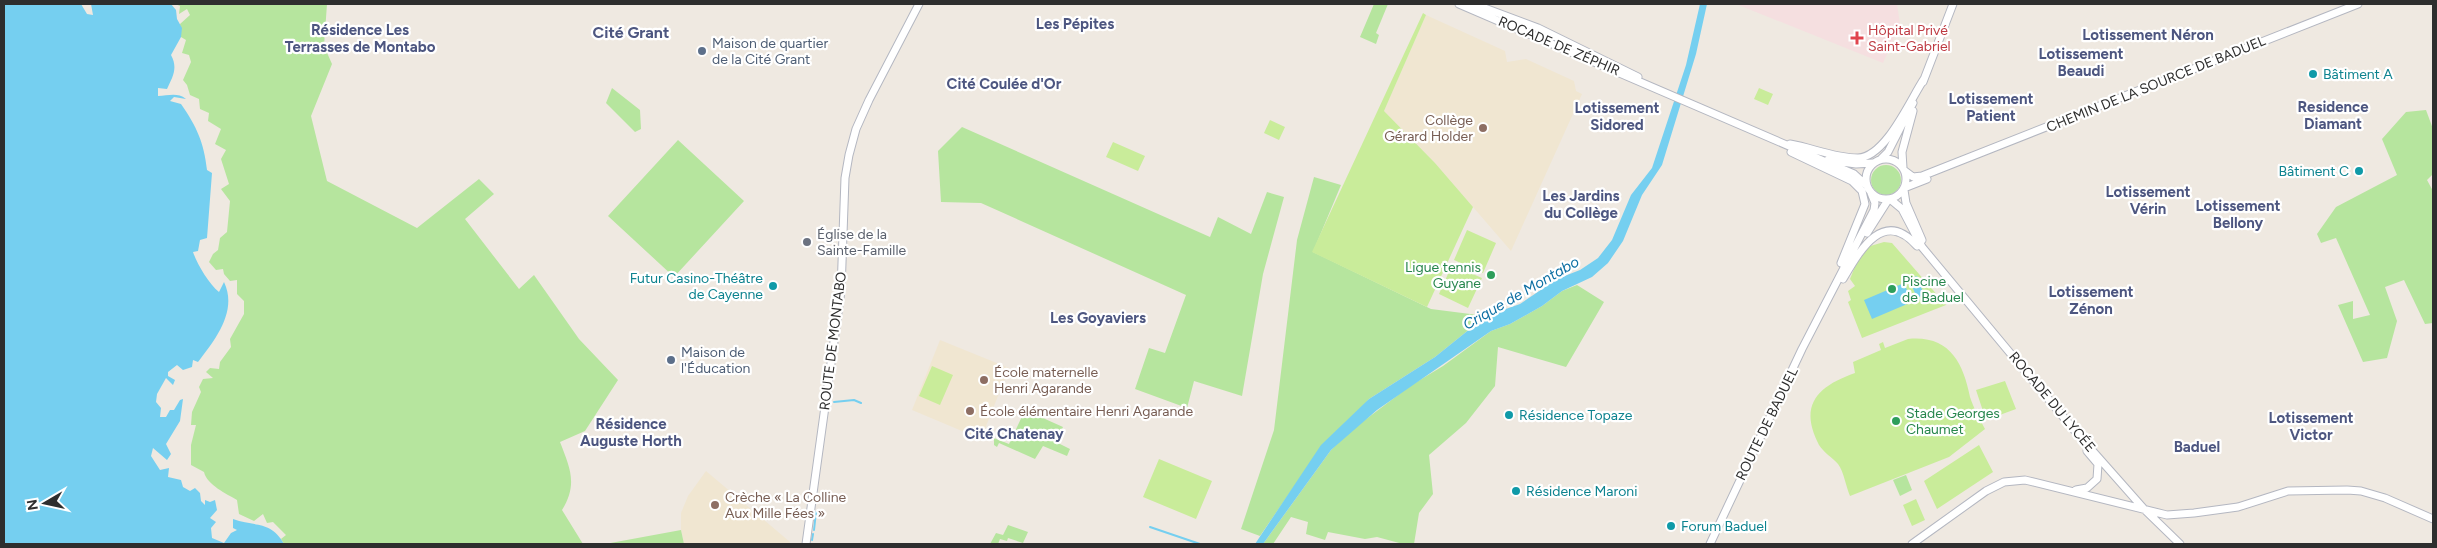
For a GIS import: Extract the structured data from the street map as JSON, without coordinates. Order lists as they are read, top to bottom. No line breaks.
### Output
{"streets":{"main road":["ROCADE DE ZÉPHIR","CHEMIN DE LA SOURCE DE BADUEL","ROUTE DE MONTABO","ROCADE DU LYCÉE","ROUTE DE BADUEL"]},"crossings":[["ROCADE DE ZÉPHIR","CHEMIN DE LA SOURCE DE BADUEL"],["ROCADE DE ZÉPHIR","ROCADE DU LYCÉE"],["ROCADE DE ZÉPHIR","ROUTE DE BADUEL"],["CHEMIN DE LA SOURCE DE BADUEL","ROCADE DU LYCÉE"],["CHEMIN DE LA SOURCE DE BADUEL","ROUTE DE BADUEL"],["ROCADE DU LYCÉE","ROUTE DE BADUEL"]],"districts":["Les Pépites","Résidence Les Terrasses de Montabo","Cité Grant","Lotissement Néron","Lotissement Beaudi","Cité Coulée d'Or","Lotissement Patient","Residence Diamant","Lotissement Sidored","Lotissement Vérin","Les Jardins du Collège","Lotissement Bellony","Lotissement Zénon","Les Goyaviers","Lotissement Victor","Résidence Auguste Horth","Cité Chatenay","Baduel"],"water":["Crique de Montabo"],"places":{"health":["Hôpital Privé Saint-Gabriel"],"other":["Maison de quartier de la Cité Grant","Bâtiment A","Collège Gérard Holder","Bâtiment C","Église de la Sainte-Famille","Ligue tennis Guyane","Futur Casino-Théâtre de Cayenne","Piscine de Baduel","Maison de l'Éducation","École maternelle Henri Agarande","École élémentaire Henri Agarande","Résidence Topaze","Stade Georges Chaumet","Résidence Maroni","Crèche « La Colline Aux Mille Fées »","Forum Baduel"]},"north":"left"}
